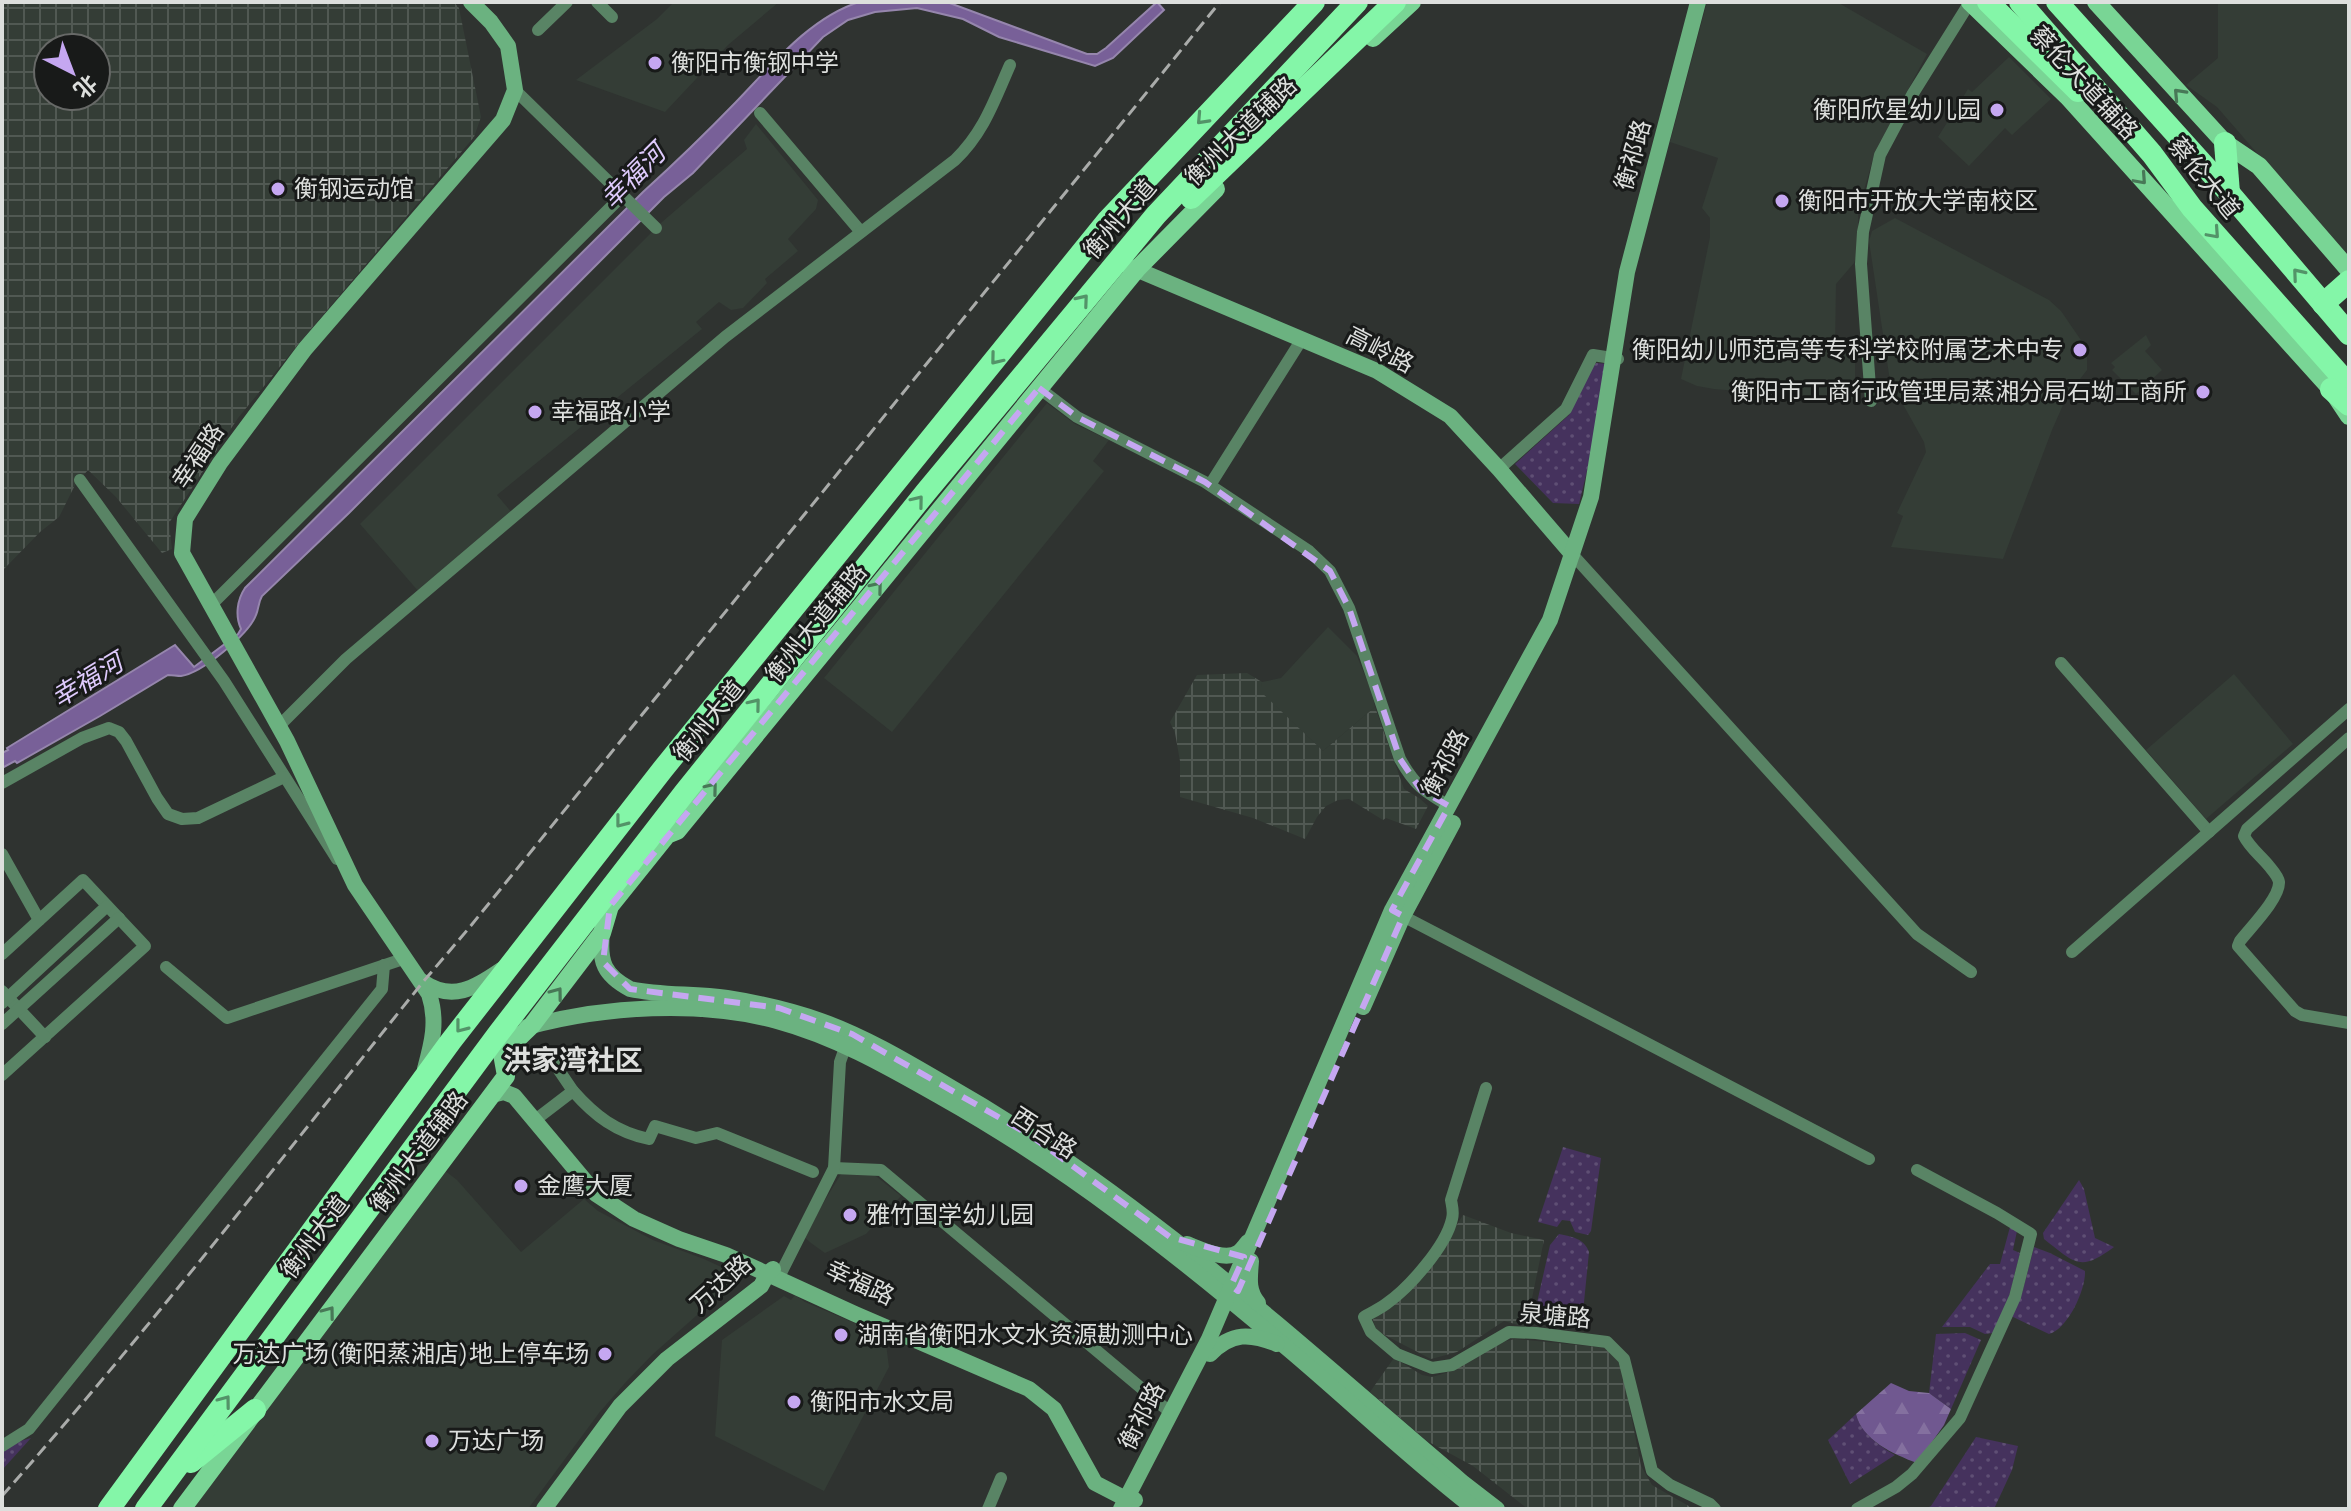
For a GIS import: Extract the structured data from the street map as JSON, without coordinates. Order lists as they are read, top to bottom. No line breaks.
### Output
{"streets":{"highway":["蔡伦大道","衡州大道"],"main road":["蔡伦大道辅路","衡州大道辅路"],"street":["衡祁路","高岭路","幸福路","西合路","万达路","泉塘路"]},"crossings":[["蔡伦大道辅路","蔡伦大道"],["衡州大道辅路","衡州大道"],["衡州大道辅路","高岭路"],["衡州大道辅路","幸福路"],["衡州大道辅路","西合路"],["衡祁路","高岭路"],["衡祁路","幸福路"],["衡祁路","西合路"],["衡州大道","高岭路"],["衡州大道","幸福路"],["幸福路","万达路"]],"one_way":["衡州大道辅路"],"districts":["洪家湾社区"],"water":["幸福河"],"places":["衡阳市衡钢中学","衡阳欣星幼儿园","衡钢运动馆","衡阳市开放大学南校区","衡阳幼儿师范高等专科学校附属艺术中专","衡阳市工商行政管理局蒸湘分局石坳工商所","幸福路小学","金鹰大厦","雅竹国学幼儿园","湖南省衡阳水文水资源勘测中心","万达广场(衡阳蒸湘店)地上停车场","衡阳市水文局","万达广场"],"north":"bottom right"}
